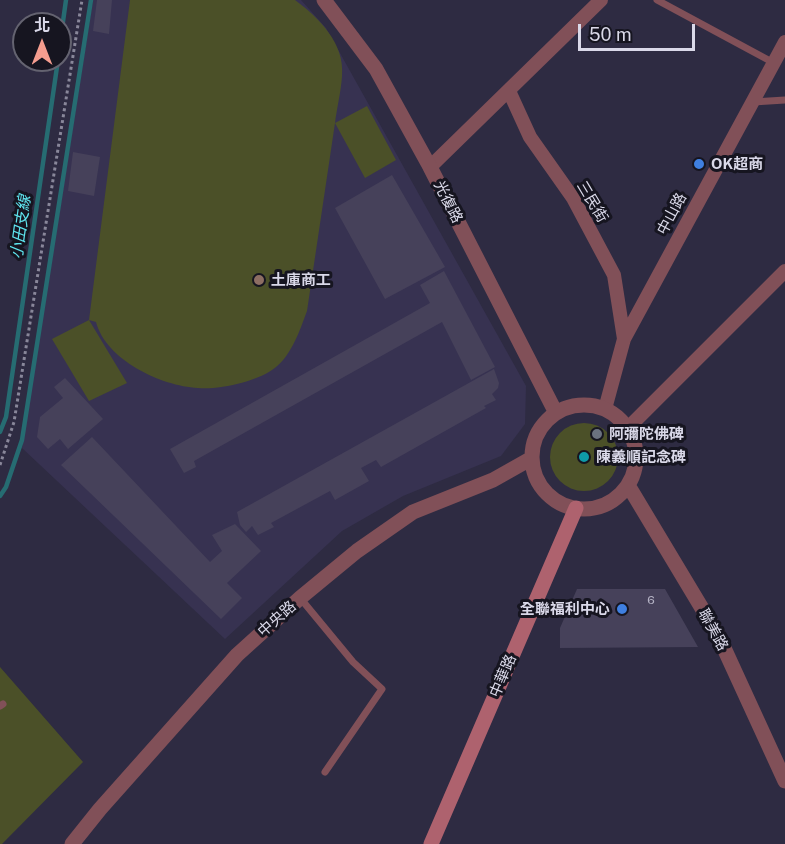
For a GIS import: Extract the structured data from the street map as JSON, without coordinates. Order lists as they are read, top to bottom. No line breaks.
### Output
{"streets":{"main road":["中華路"],"street":["光復路","三民街","中山路","中央路","聯美路"]},"crossings":[["光復路","中山路"],["光復路","中央路"],["光復路","聯美路"],["光復路","中華路"],["三民街","中山路"],["中山路","中央路"],["中山路","聯美路"],["中山路","中華路"],["中央路","聯美路"],["中央路","中華路"],["聯美路","中華路"]],"water":["小田支線"],"places":["OK超商","土庫商工","阿彌陀佛碑","陳義順記念碑","全聯福利中心"],"house_numbers":["6"],"scale_bar":"50 m","north":"top"}
